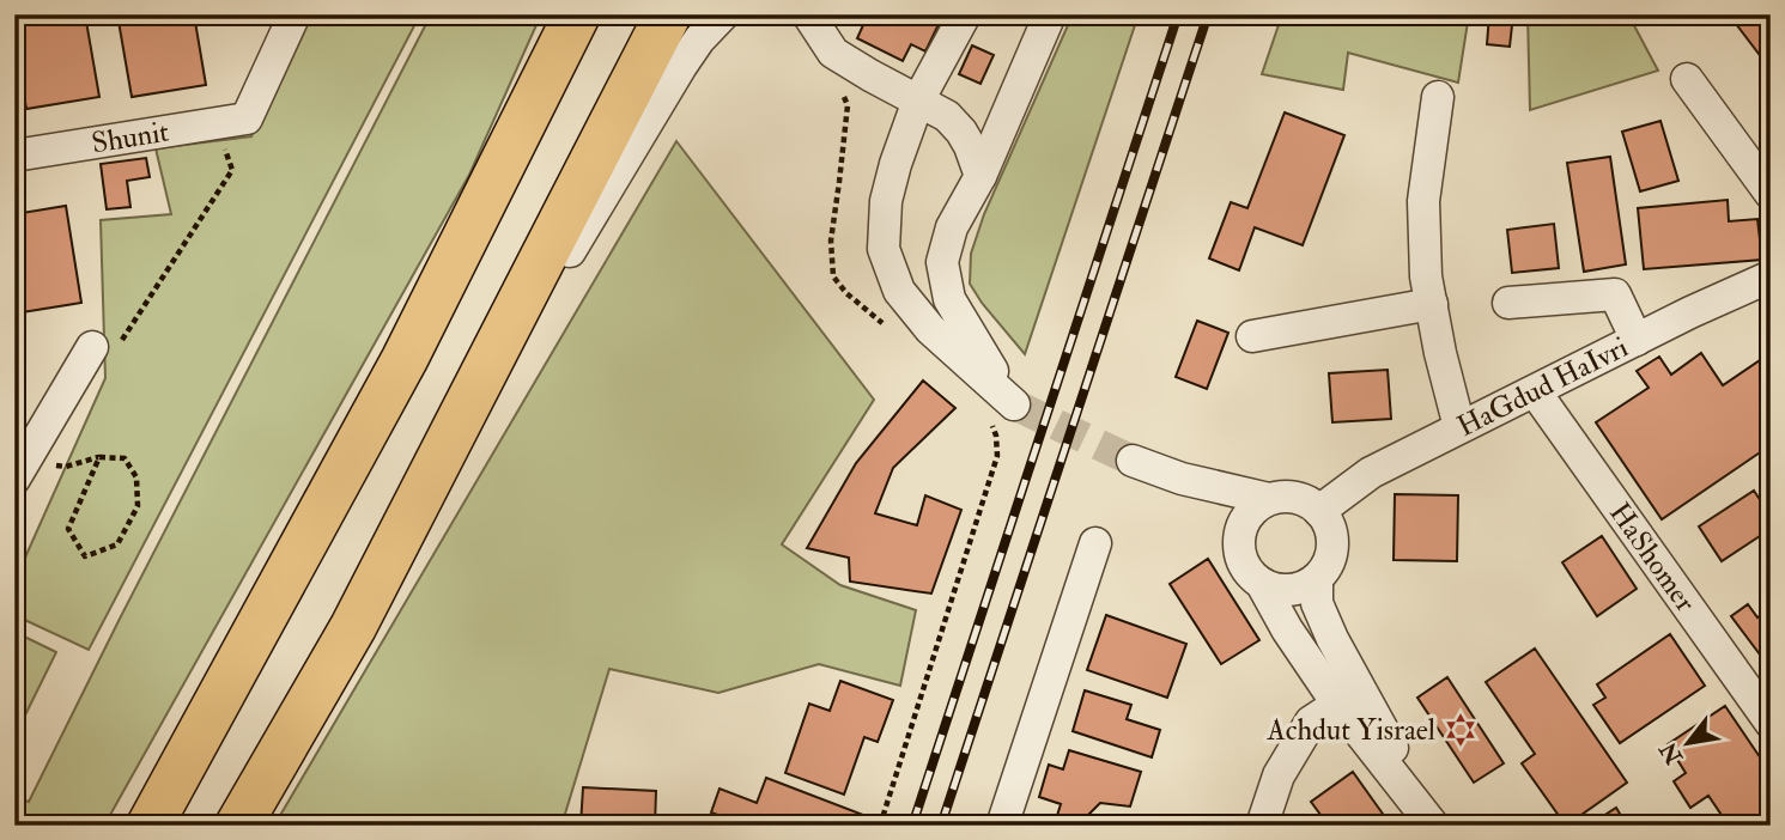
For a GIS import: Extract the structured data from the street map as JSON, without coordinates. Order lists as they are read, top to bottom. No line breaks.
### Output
{"streets":{"street":["Shunit","HaGdud HaIvri","HaShomer"]},"crossings":[["HaGdud HaIvri","HaShomer"]],"places":{"synagogue":["Achdut Yisrael"]},"north":"bottom left"}
